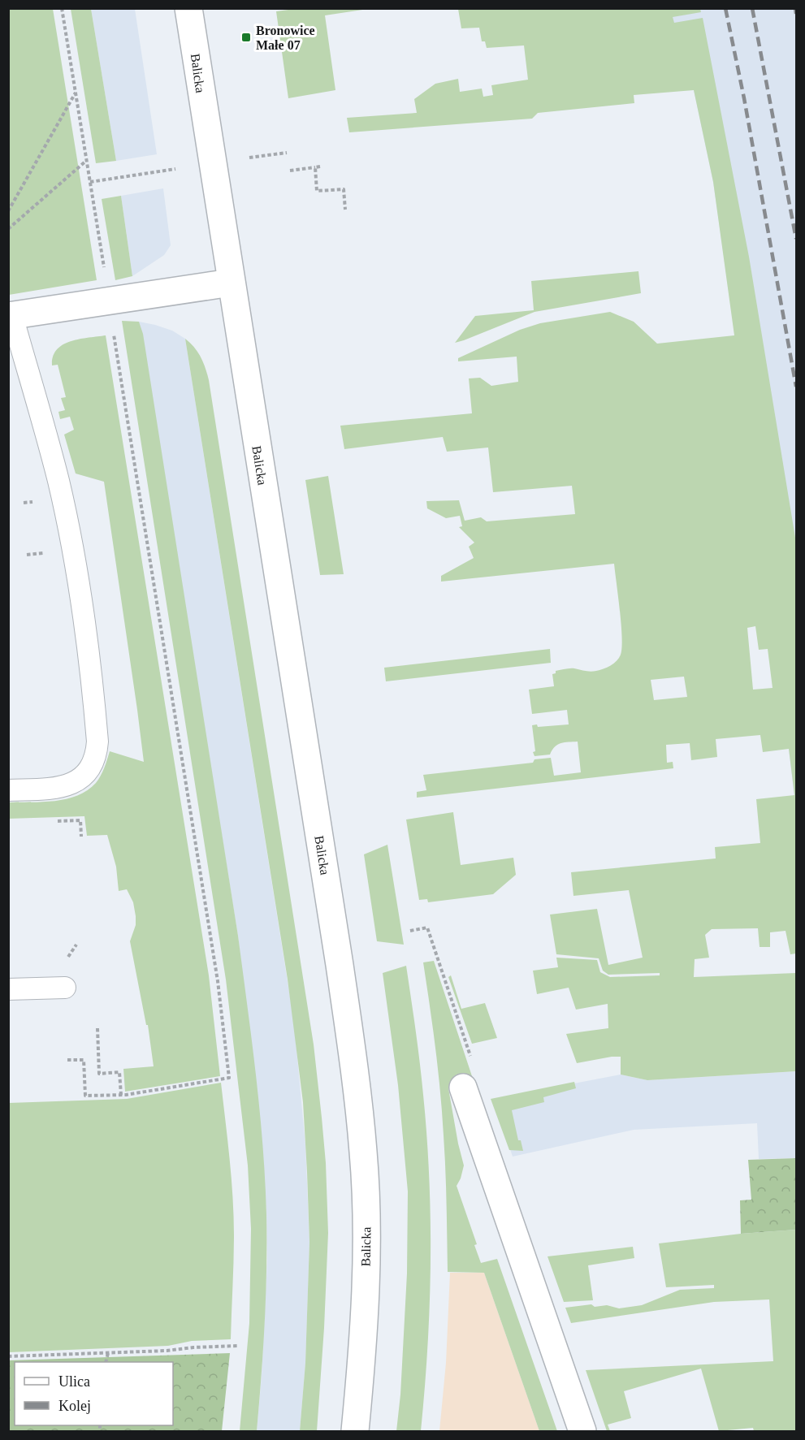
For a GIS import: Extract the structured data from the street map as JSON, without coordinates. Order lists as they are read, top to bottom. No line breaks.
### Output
{"streets":{"street":["Balicka"]},"places":{"transit":["Bronowice Małe 07"]},"legend":["Ulica","Kolej"]}
